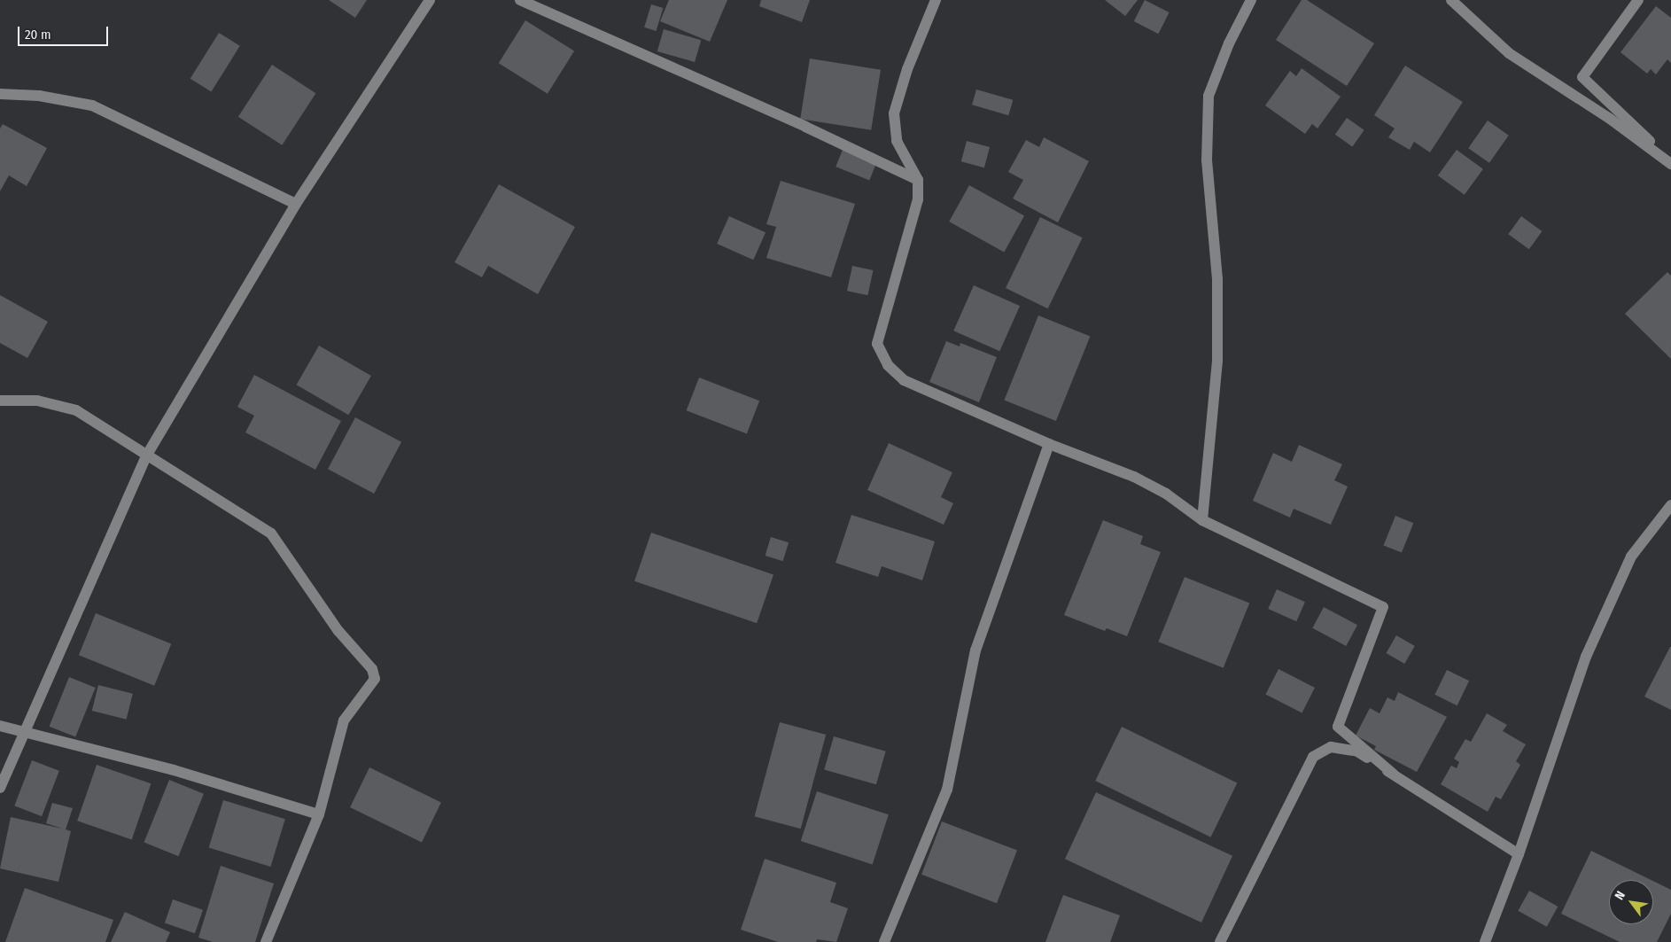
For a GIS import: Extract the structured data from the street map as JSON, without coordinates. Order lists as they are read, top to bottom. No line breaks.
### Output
{"scale_bar":"20 m","north":"top left"}
